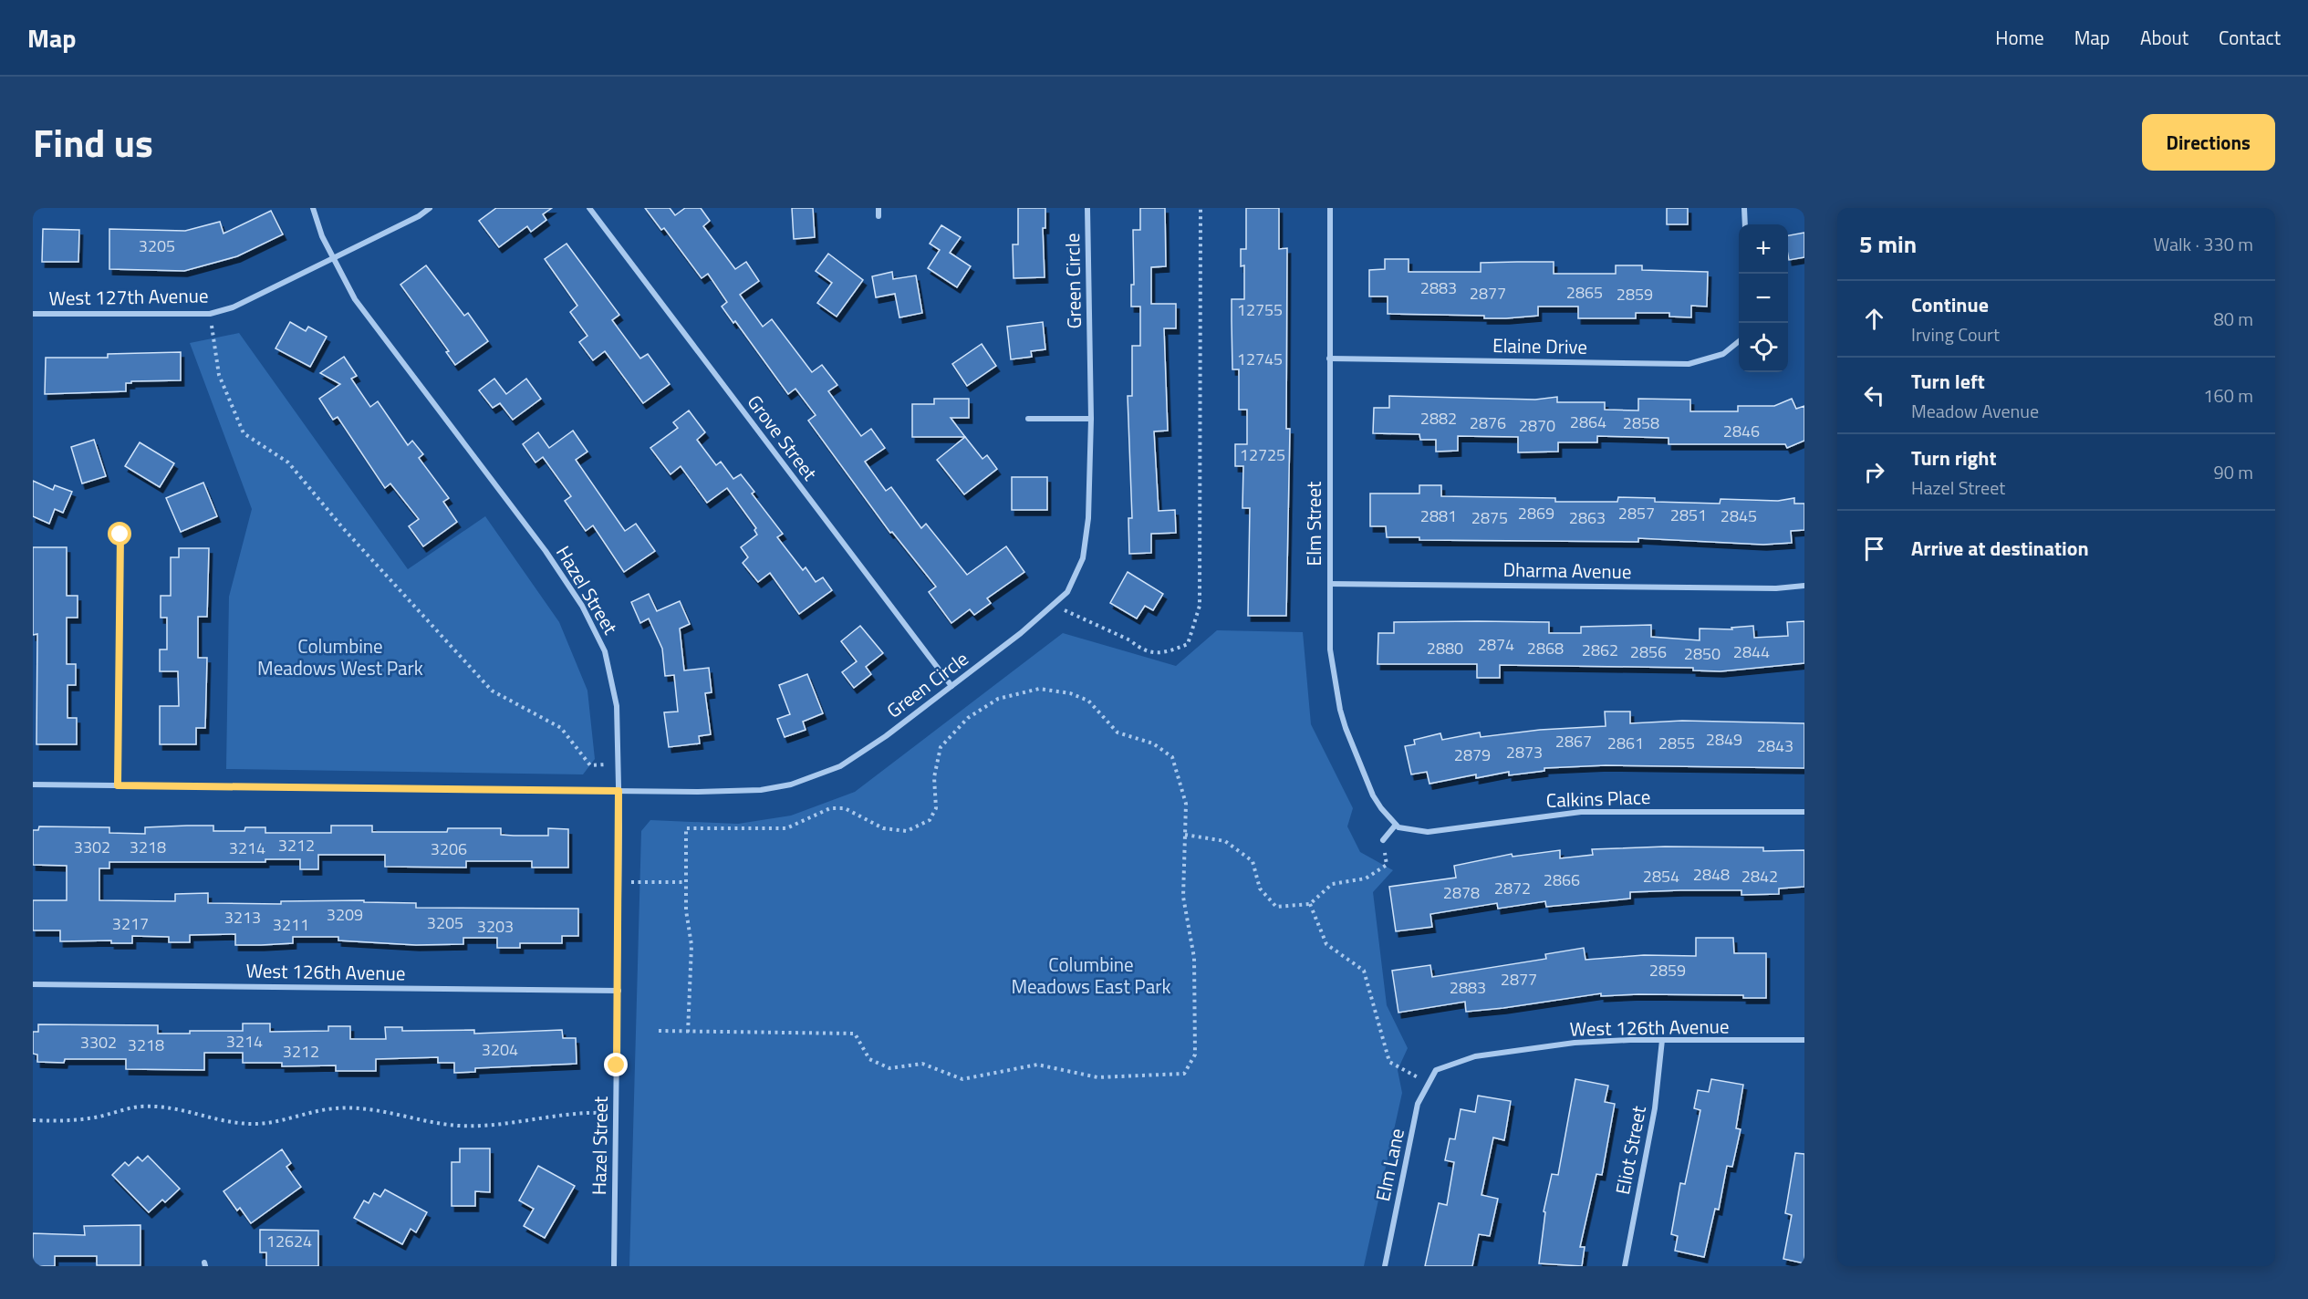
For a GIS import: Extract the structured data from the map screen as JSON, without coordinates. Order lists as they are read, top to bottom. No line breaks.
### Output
{"streets":{"street":["Green Circle","West 127th Avenue","Elaine Drive","Grove Street","Elm Street","Dharma Avenue","Hazel Street","Calkins Place","West 126th Avenue","Eliot Street","Elm Lane"]},"crossings":[["Green Circle","Grove Street"],["Green Circle","Hazel Street"],["West 127th Avenue","Hazel Street"],["Elaine Drive","Elm Street"],["Elm Street","Dharma Avenue"],["Elm Street","Calkins Place"],["Hazel Street","West 126th Avenue"],["West 126th Avenue","Eliot Street"],["West 126th Avenue","Elm Lane"]],"parks":["Columbine Meadows West Park","Columbine Meadows East Park"],"house_numbers":["3205","2883","2865","2877","2859","12755","12745","2882","2864","2876","2858","2870","2846","12725","2869","2857","2851","2881","2845","2875","2863","2874","2880","2868","2862","2856","2844","2850","2849","2867","2861","2855","2843","2873","2879","3212","3302","3218","3214","3206","2848","2854","2842","2866","2872","2878","3209","3213","3205","3217","3211","3203","2859","2877","2883","3214","3302","3218","3204","3212","12624"],"page":{"header":"Map","nav":["Home","Map","About","Contact"],"title":"Find us","buttons":"Directions","heading":["5 min","Walk · 330 m"],"map_buttons":["+","−"],"list":[["Continue","Irving Court","80 m"],["Turn left","Meadow Avenue","160 m"],["Turn right","Hazel Street","90 m"],"Arrive at destination"]}}
